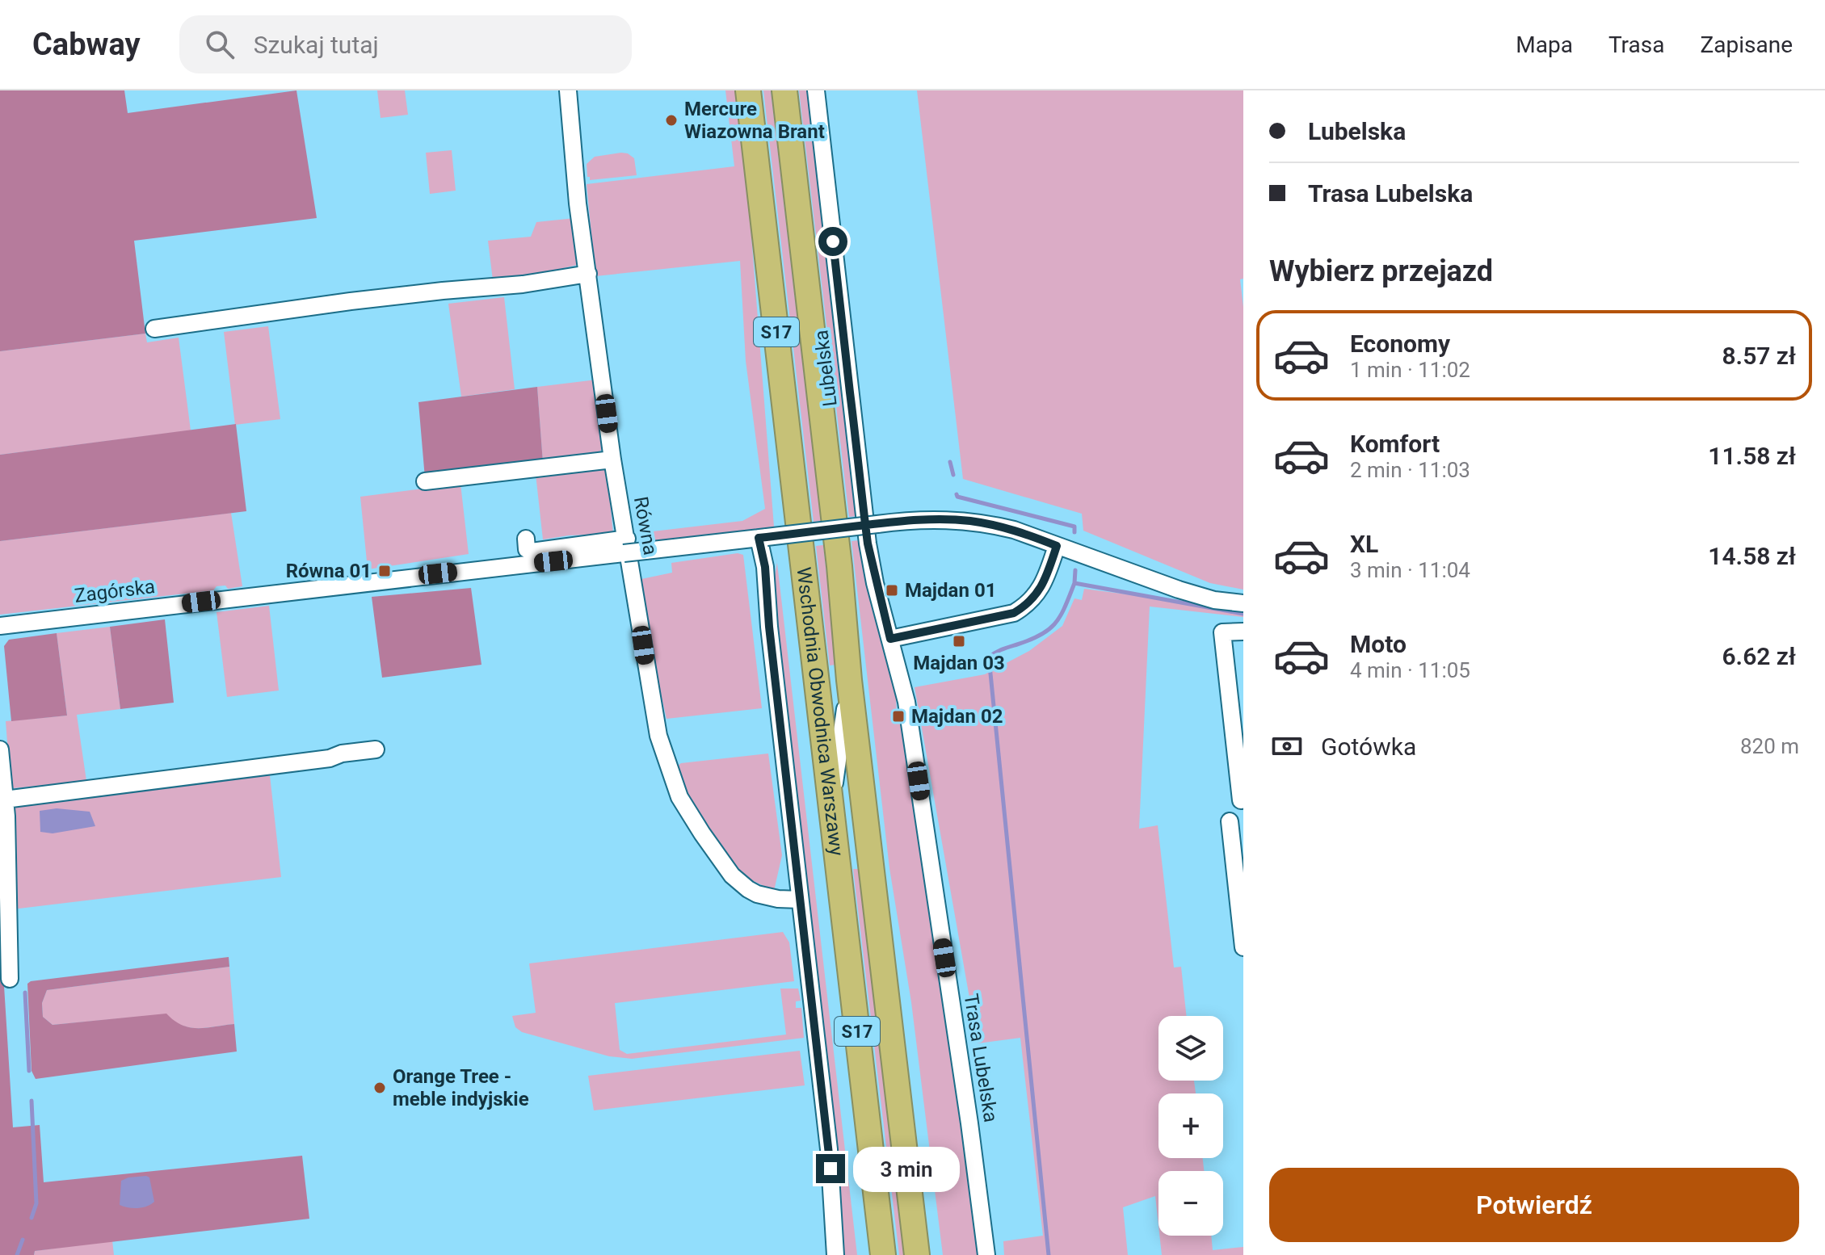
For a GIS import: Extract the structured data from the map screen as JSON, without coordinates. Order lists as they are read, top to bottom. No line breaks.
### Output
{"streets":{"highway":["S17","Wschodnia Obwodnica Warszawy"],"street":["Lubelska","Równa","Zagórska","Trasa Lubelska"]},"crossings":[["Lubelska","Trasa Lubelska"],["Równa","Zagórska"]],"places":{"other":["Mercure Wiazowna Brant","Orange Tree - meble indyjskie"],"transit":["Równa 01","Majdan 01","Majdan 03","Majdan 02"]},"page":{"header":"Cabway","search":"Szukaj tutaj","nav":["Mapa","Trasa","Zapisane"],"banner":["Lubelska","Trasa Lubelska"],"heading":"Wybierz przejazd","list":[{"name":"Economy","note":"1 min · 11:02","value":"8.57 zł"},{"name":"Komfort","note":"2 min · 11:03","value":"11.58 zł"},{"name":"XL","note":"3 min · 11:04","value":"14.58 zł"},{"name":"Moto","note":"4 min · 11:05","value":"6.62 zł"}],"pay":["Gotówka","820 m"],"map_buttons":["+","−"],"bubble":"3 min","buttons":"Potwierdź"}}
